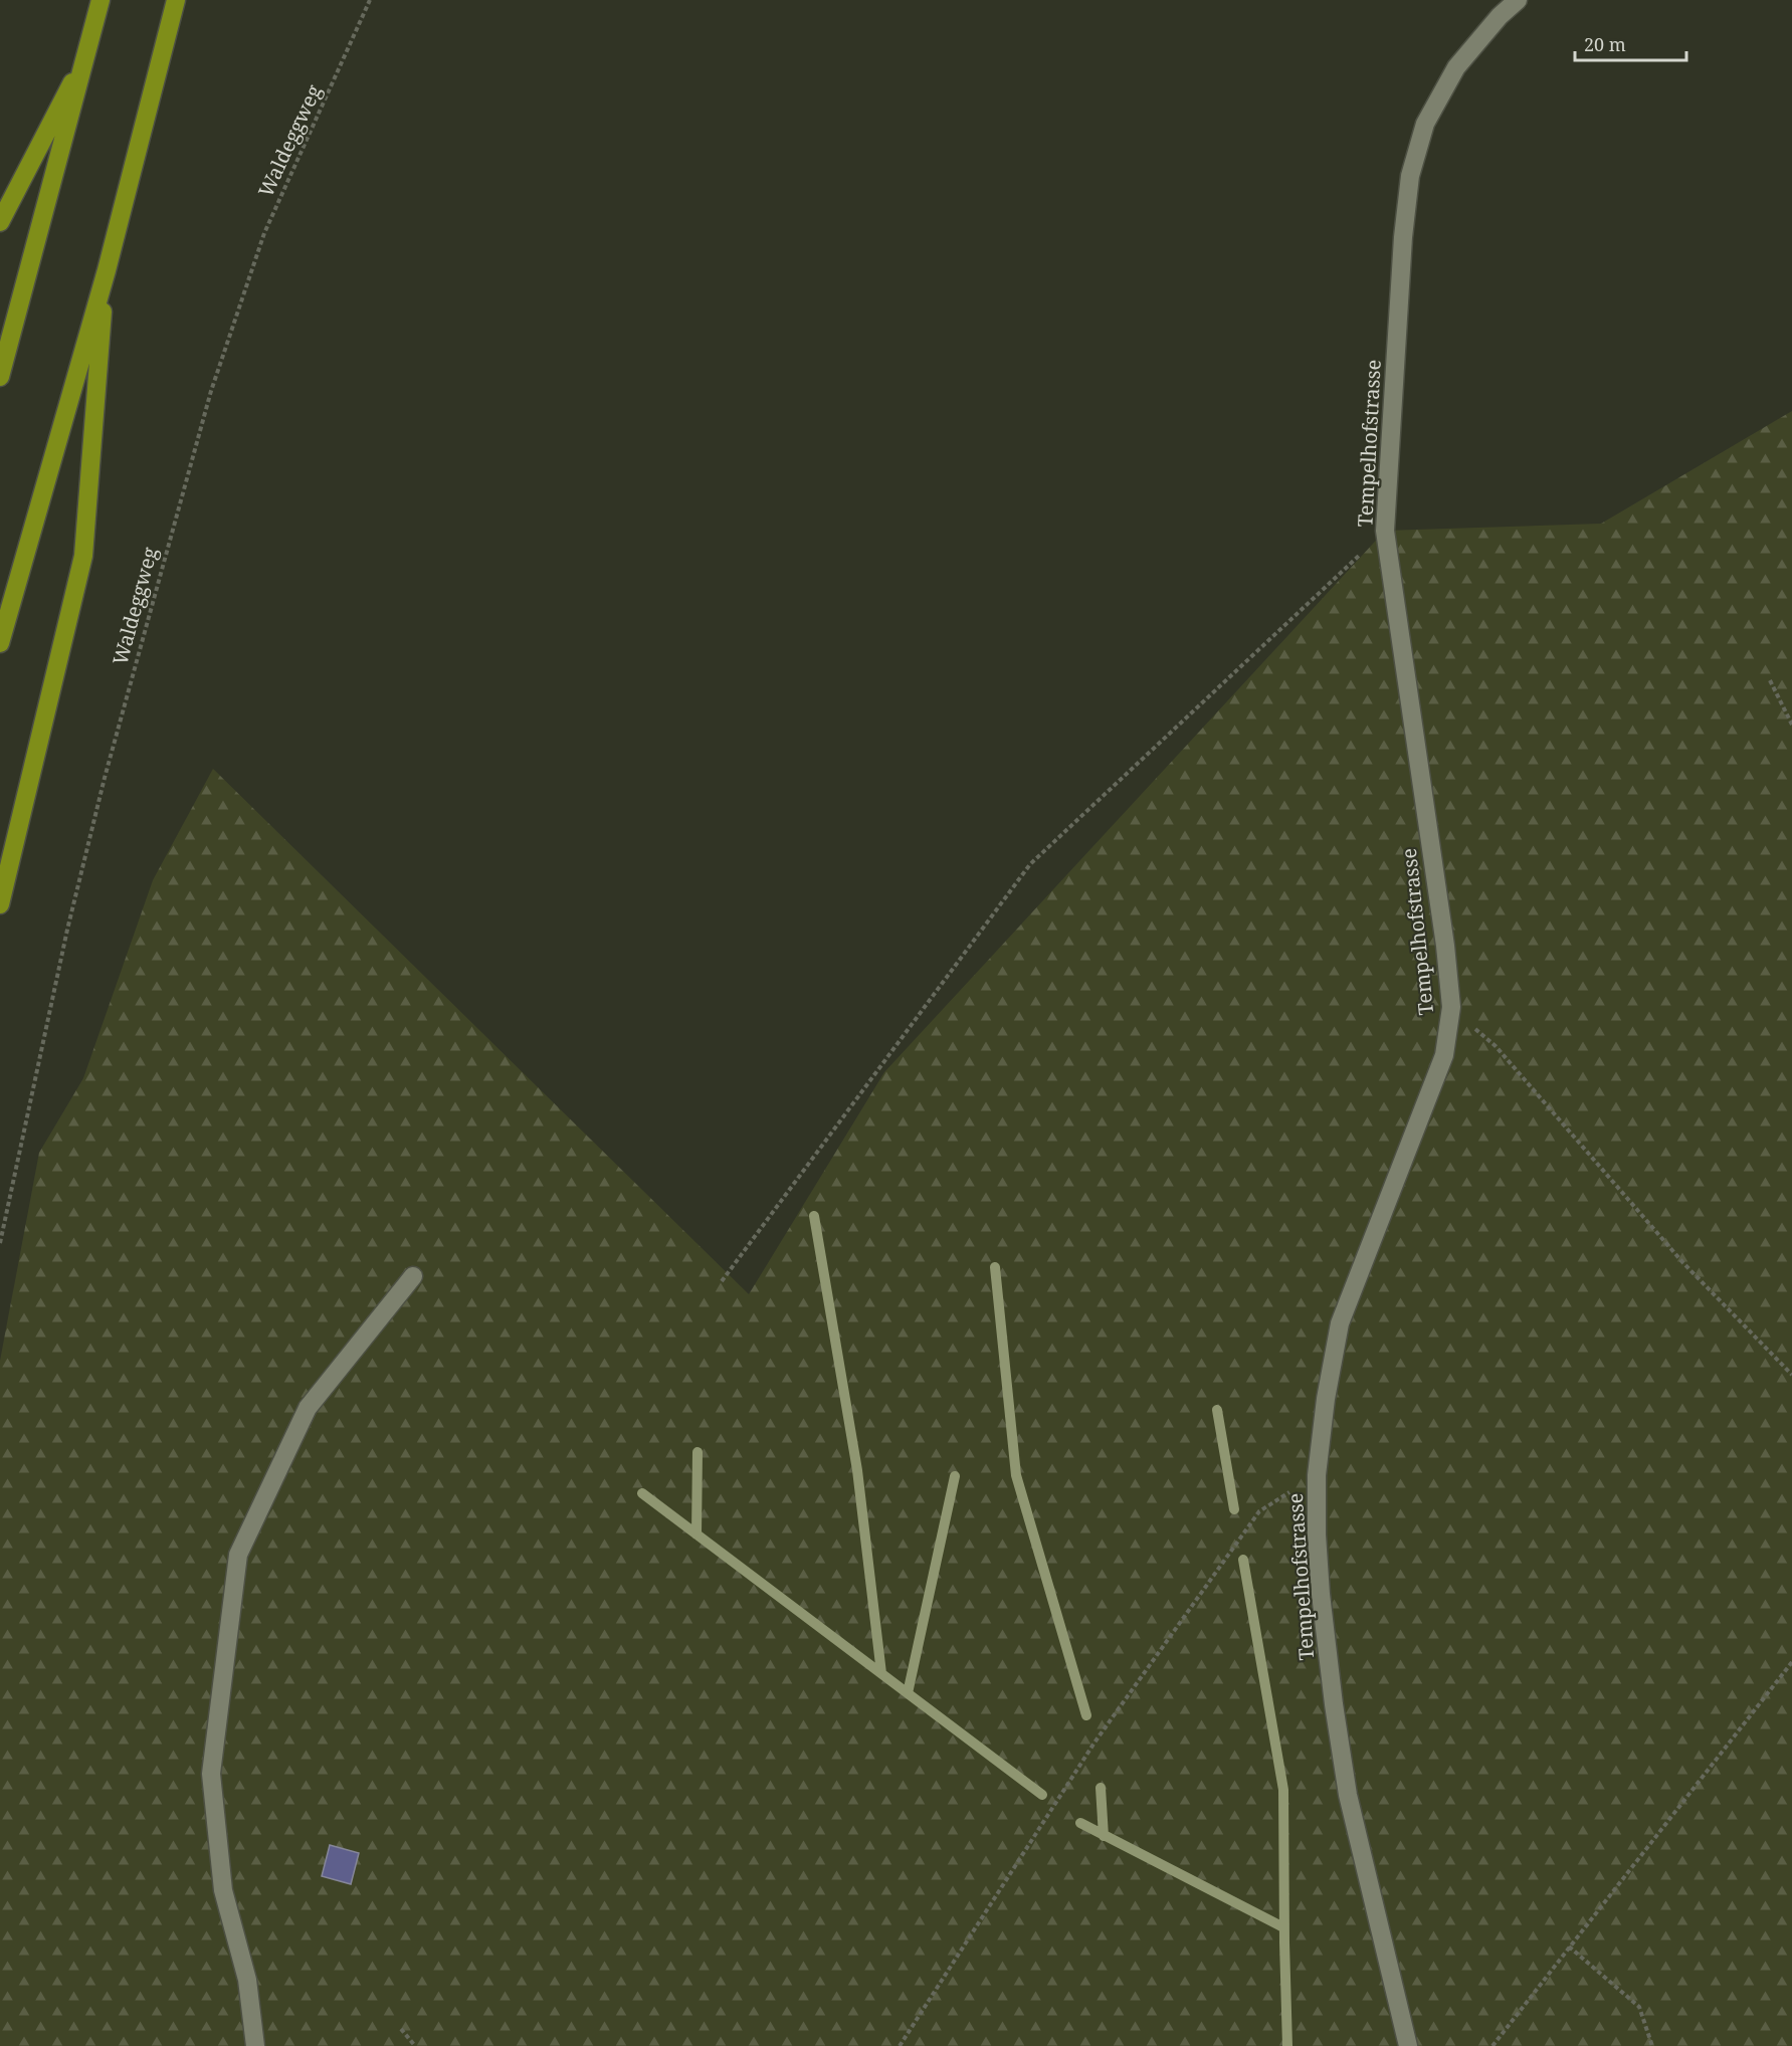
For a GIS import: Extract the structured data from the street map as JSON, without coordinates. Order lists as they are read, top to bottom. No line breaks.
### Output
{"streets":{"street":["Tempelhofstrasse"],"path":["Waldeggweg"]},"scale_bar":"20 m"}
